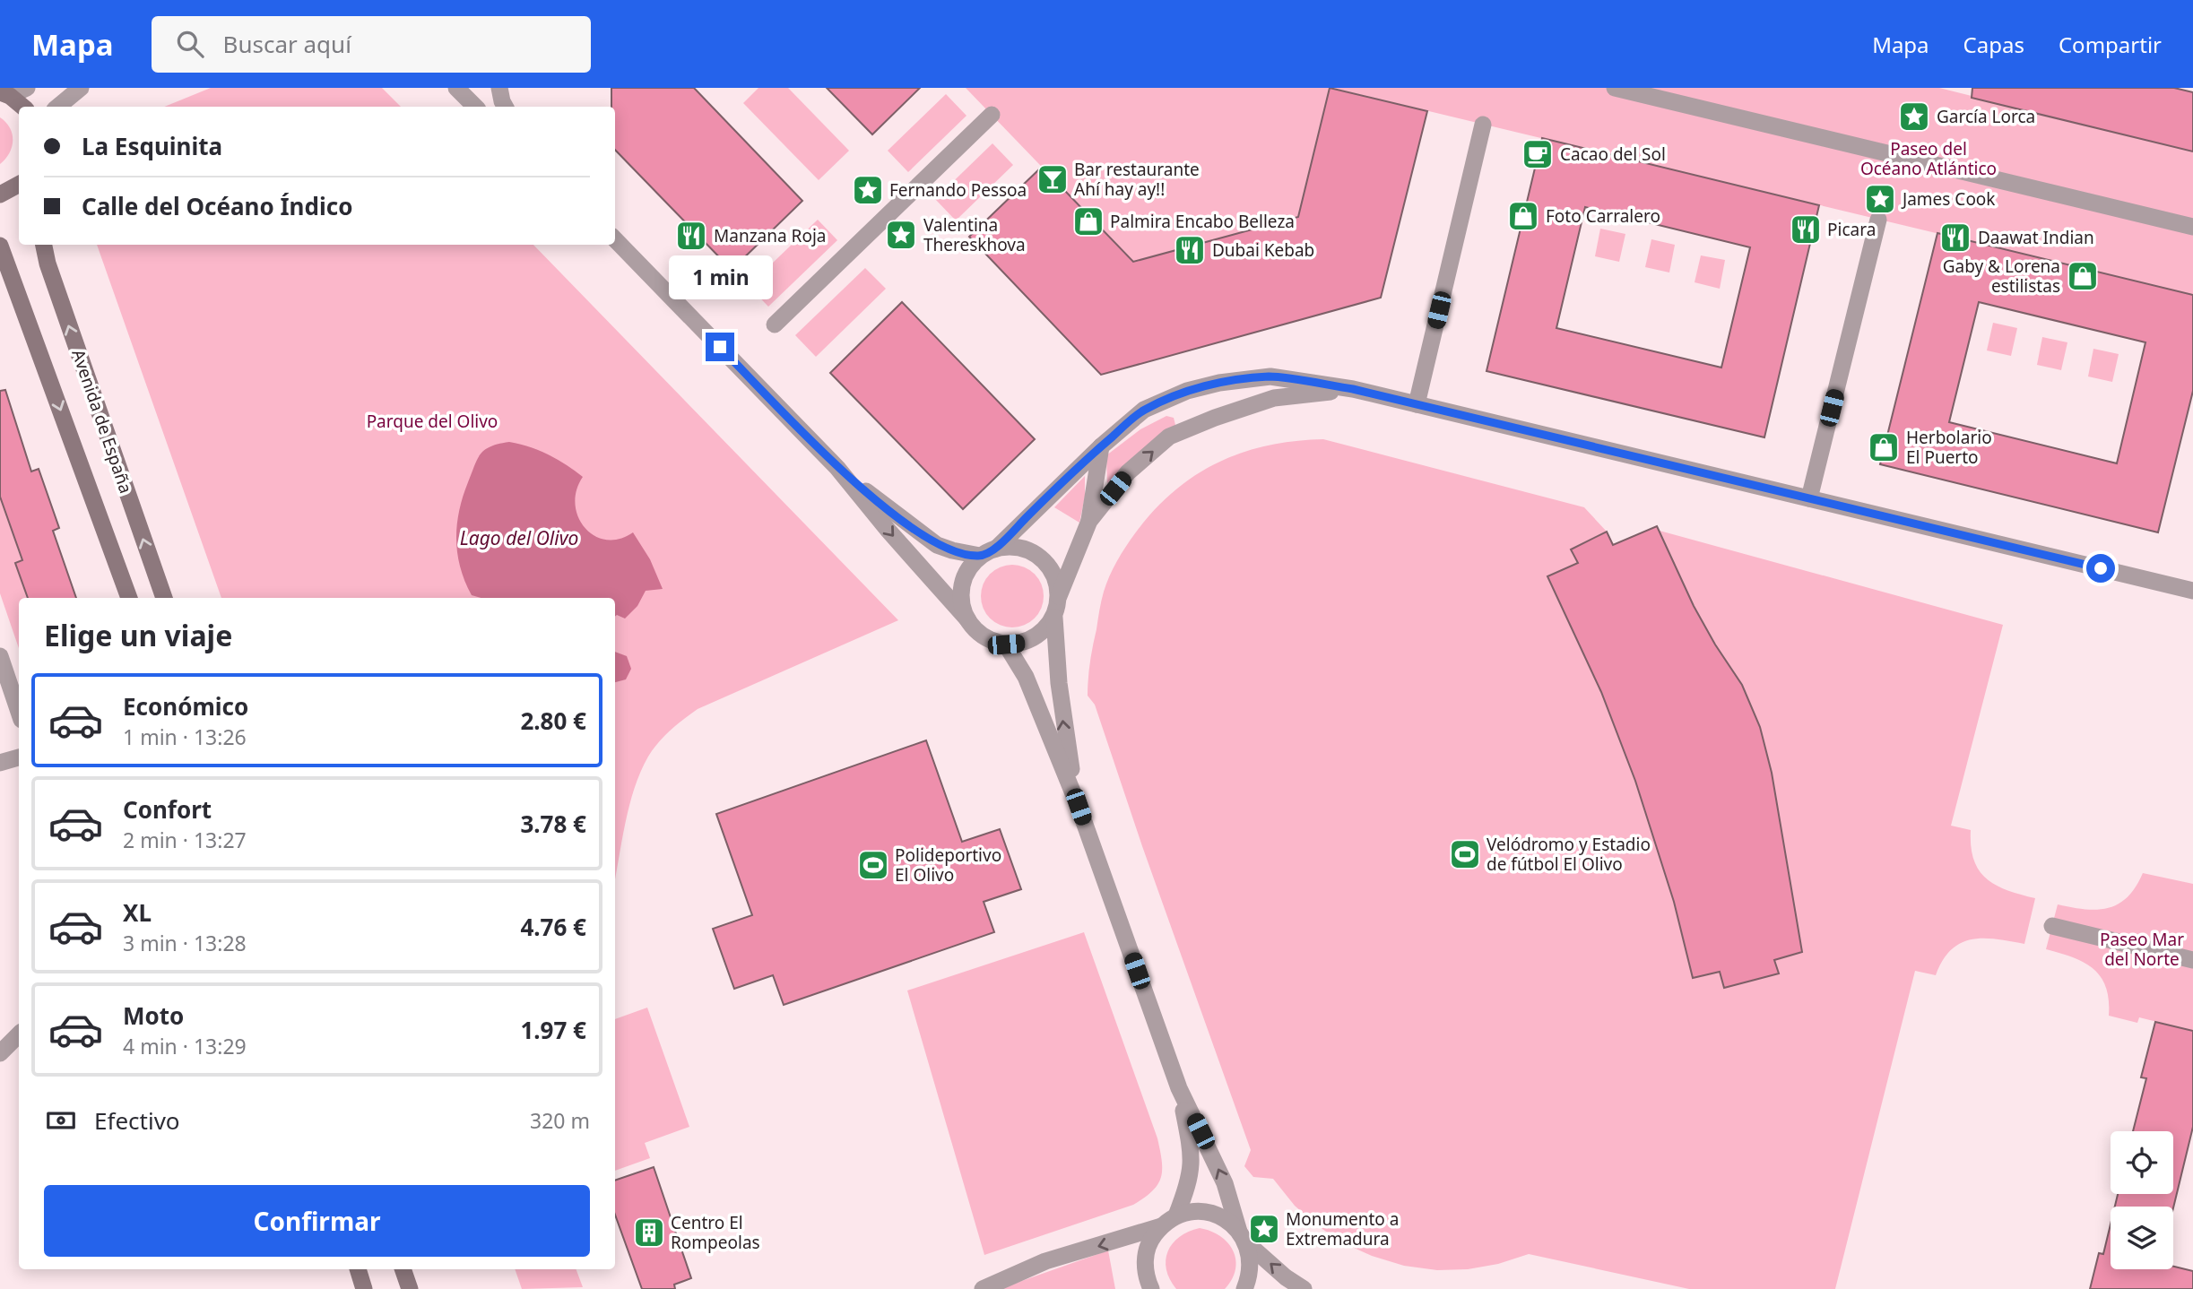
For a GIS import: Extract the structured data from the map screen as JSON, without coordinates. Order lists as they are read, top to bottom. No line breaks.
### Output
{"streets":{"main road":["Avenida de España"]},"water":["Lago del Olivo"],"parks":["Paseo del Océano Atlántico","Parque del Olivo","Paseo Mar del Norte"],"places":{"place":["García Lorca","Fernando Pessoa","James Cook","Valentina Thereskhova","Monumento a Extremadura"],"cafe":["Cacao del Sol"],"bar":["Bar restaurante Ahí hay ay!!"],"shop":["Foto Carralero","Palmira Encabo Belleza","Gaby & Lorena estilistas","Herbolario El Puerto"],"restaurant":["Picara","Manzana Roja","Daawat Indian","Dubai Kebab"],"sports":["Velódromo y Estadio de fútbol El Olivo","Polideportivo El Olivo"],"building":["Centro El Rompeolas"]},"page":{"header":"Mapa","search":"Buscar aquí","nav":["Mapa","Capas","Compartir"],"banner":["La Esquinita","Calle del Océano Índico"],"bubble":"1 min","heading":"Elige un viaje","list":[{"name":"Económico","note":"1 min · 13:26","value":"2.80 €"},{"name":"Confort","note":"2 min · 13:27","value":"3.78 €"},{"name":"XL","note":"3 min · 13:28","value":"4.76 €"},{"name":"Moto","note":"4 min · 13:29","value":"1.97 €"}],"pay":["Efectivo","320 m"],"buttons":"Confirmar"}}
